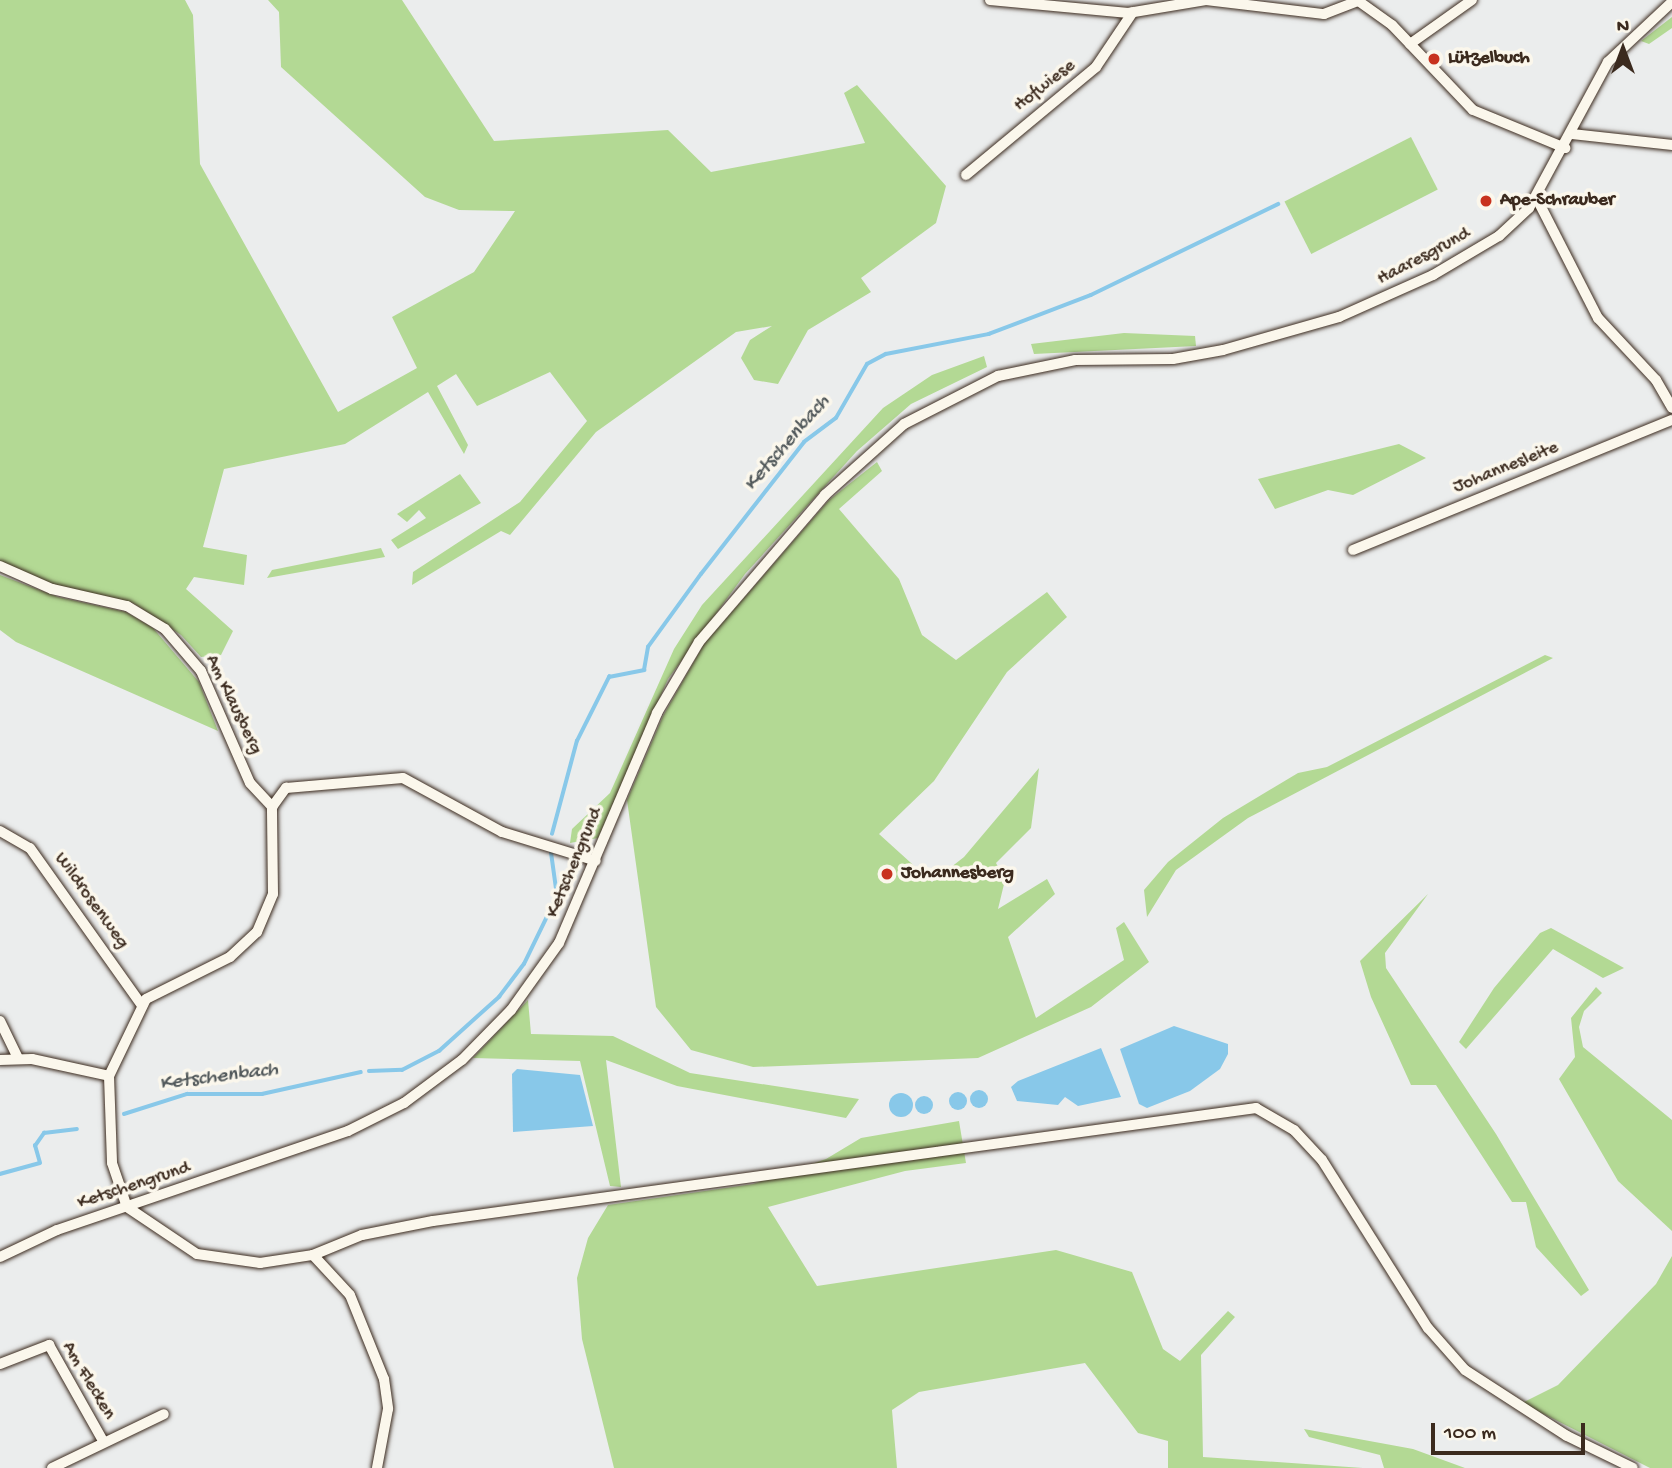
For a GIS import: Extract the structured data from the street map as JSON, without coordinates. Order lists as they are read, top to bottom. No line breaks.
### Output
{"streets":{"street":["Hofwiese","Haaresgrund","Johannesleite","Am Klausberg","Ketschengrund","Wildrosenweg","Am Flecken"]},"crossings":[["Haaresgrund","Ketschengrund"]],"water":["Ketschenbach"],"places":["Lützelbuch","Ape-Schrauber","Johannesberg"],"scale_bar":"100 m","north":"top"}
